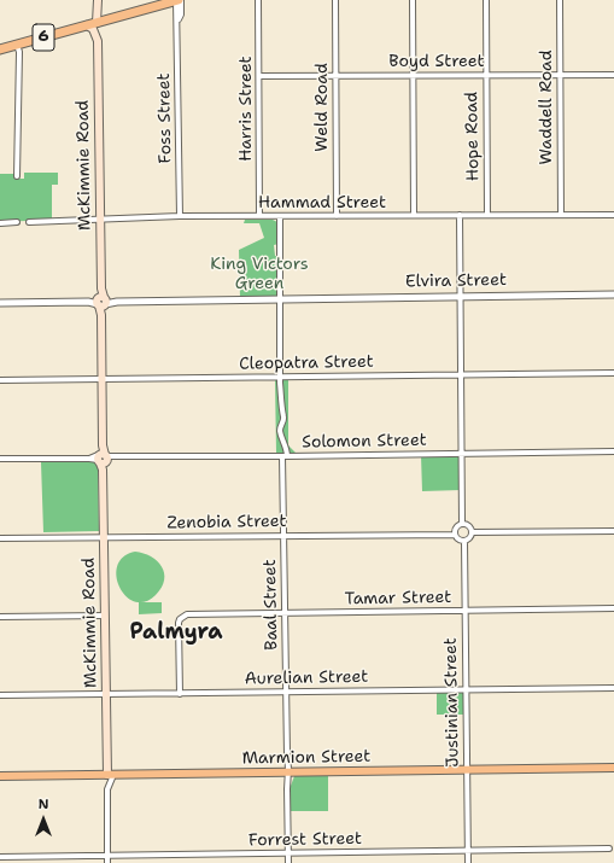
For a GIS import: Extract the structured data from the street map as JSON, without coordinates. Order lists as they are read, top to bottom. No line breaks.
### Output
{"streets":{"highway":["6"],"main road":["McKimmie Road","Marmion Street"],"street":["Boyd Street","Weld Road","Waddell Road","Harris Street","Foss Street","Hope Road","Hammad Street","Elvira Street","Cleopatra Street","Solomon Street","Zenobia Street","Tamar Street","Baal Street","Aurelian Street","Justinian Street","Forrest Street"]},"crossings":[["6","Foss Street"],["6","McKimmie Road"],["Boyd Street","Weld Road"],["Boyd Street","Waddell Road"],["Boyd Street","Harris Street"],["Boyd Street","Hope Road"],["Weld Road","Hammad Street"],["Waddell Road","Hammad Street"],["Harris Street","Hammad Street"],["Foss Street","Hammad Street"],["Hope Road","Hammad Street"],["McKimmie Road","Hammad Street"],["McKimmie Road","Elvira Street"],["McKimmie Road","Cleopatra Street"],["McKimmie Road","Solomon Street"],["McKimmie Road","Zenobia Street"],["McKimmie Road","Aurelian Street"],["McKimmie Road","Marmion Street"],["McKimmie Road","Forrest Street"],["Hammad Street","Baal Street"],["Elvira Street","Baal Street"],["Cleopatra Street","Baal Street"],["Solomon Street","Baal Street"],["Zenobia Street","Baal Street"],["Zenobia Street","Justinian Street"],["Tamar Street","Baal Street"],["Tamar Street","Aurelian Street"],["Tamar Street","Justinian Street"],["Baal Street","Aurelian Street"],["Baal Street","Marmion Street"],["Baal Street","Forrest Street"],["Aurelian Street","Justinian Street"],["Justinian Street","Marmion Street"],["Justinian Street","Forrest Street"]],"districts":["Palmyra"],"parks":["King Victors Green"],"north":"top"}
